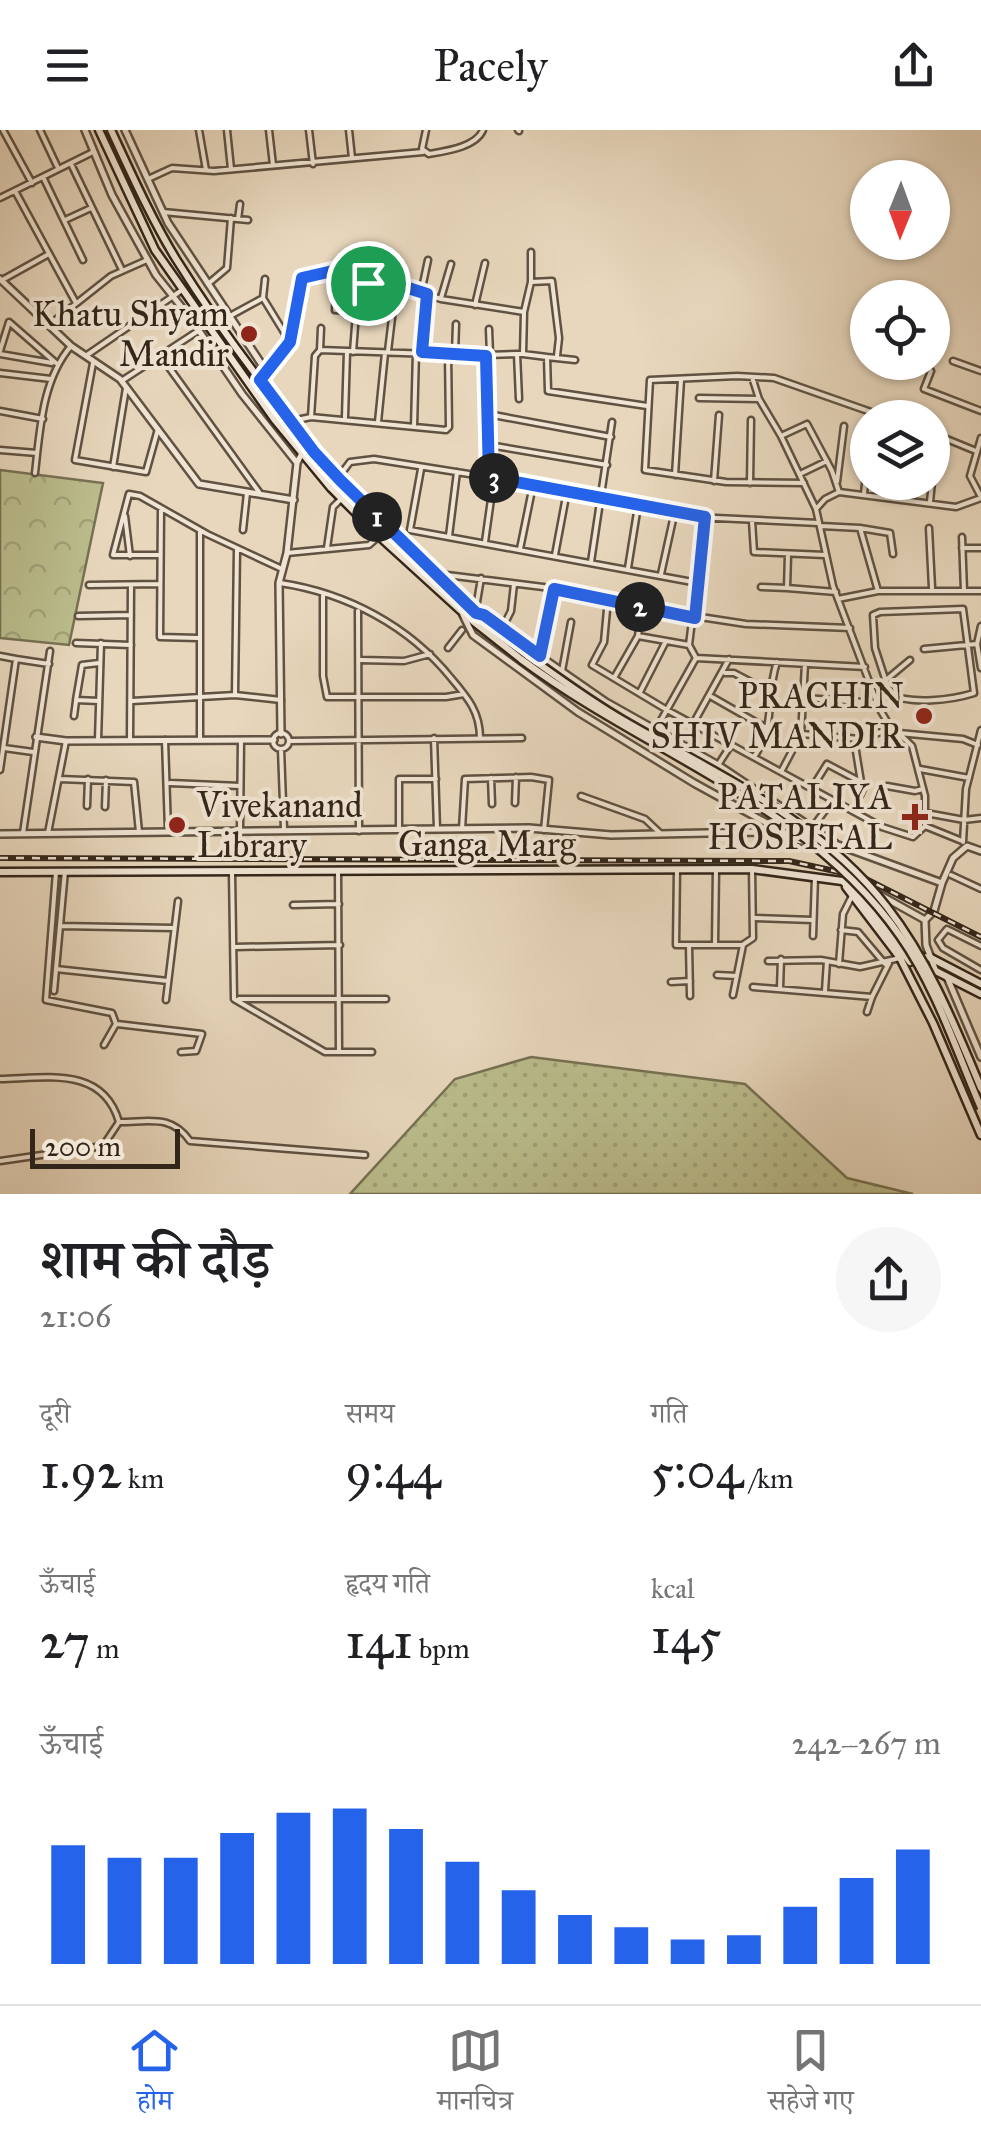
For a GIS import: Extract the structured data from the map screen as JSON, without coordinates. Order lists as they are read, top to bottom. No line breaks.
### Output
{"streets":{"main road":["Ganga Marg"]},"places":{"other":["Khatu Shyam Mandir","PRACHIN SHIV MANDIR","Vivekanand Library"],"health":["PATALIYA HOSPITAL"]},"scale_bar":"200 m","north":"bottom","page":{"header":"Pacely","pins":["3","1","2"],"scale":"200 m","heading":["शाम की दौड़","21:06"],"stats":[["दूरी","1.92 km"],["समय","9:44"],["गति","5:04 /km"],["ऊँचाई","27 m"],["हृदय गति","141 bpm"],["kcal","145"]],"chart":["ऊँचाई","242–267 m"],"tabs":["होम","मानचित्र","सहेजे गए"]}}
